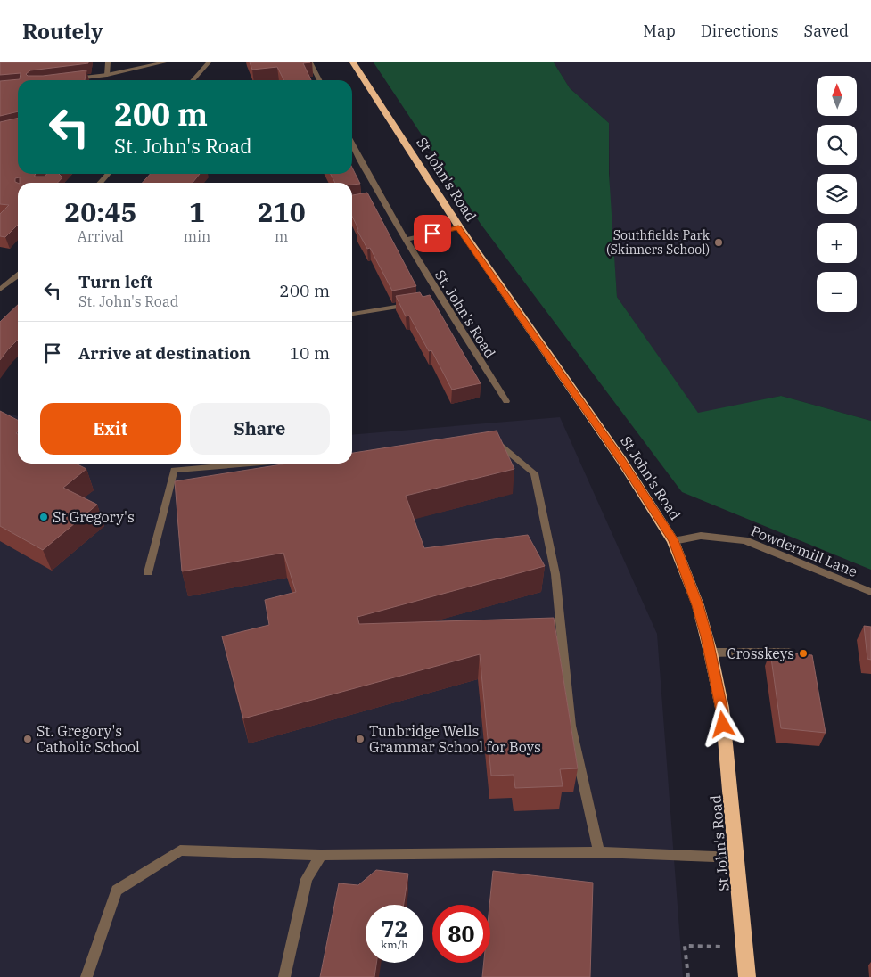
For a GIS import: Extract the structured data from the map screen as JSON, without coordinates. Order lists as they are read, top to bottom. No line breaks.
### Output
{"streets":{"highway":["St John's Road"],"street":["St. John's Road","Powdermill Lane"]},"crossings":[["St John's Road","Powdermill Lane"]],"places":["Southfields Park (Skinners School)","St Gregory's","Crosskeys","St. Gregory's Catholic School","Tunbridge Wells Grammar School for Boys"],"north":"top","page":{"header":"Routely","nav":["Map","Directions","Saved"],"map_buttons":["+","−"],"turn":["200 m","St. John's Road"],"eta":["20:45","Arrival","1","min","210","m"],"list":[{"name":"Turn left","note":"St. John's Road","value":"200 m"},{"name":"Arrive at destination","value":"10 m"}],"buttons":["Exit","Share"],"speed":"72 km/h","limit":"80"}}
